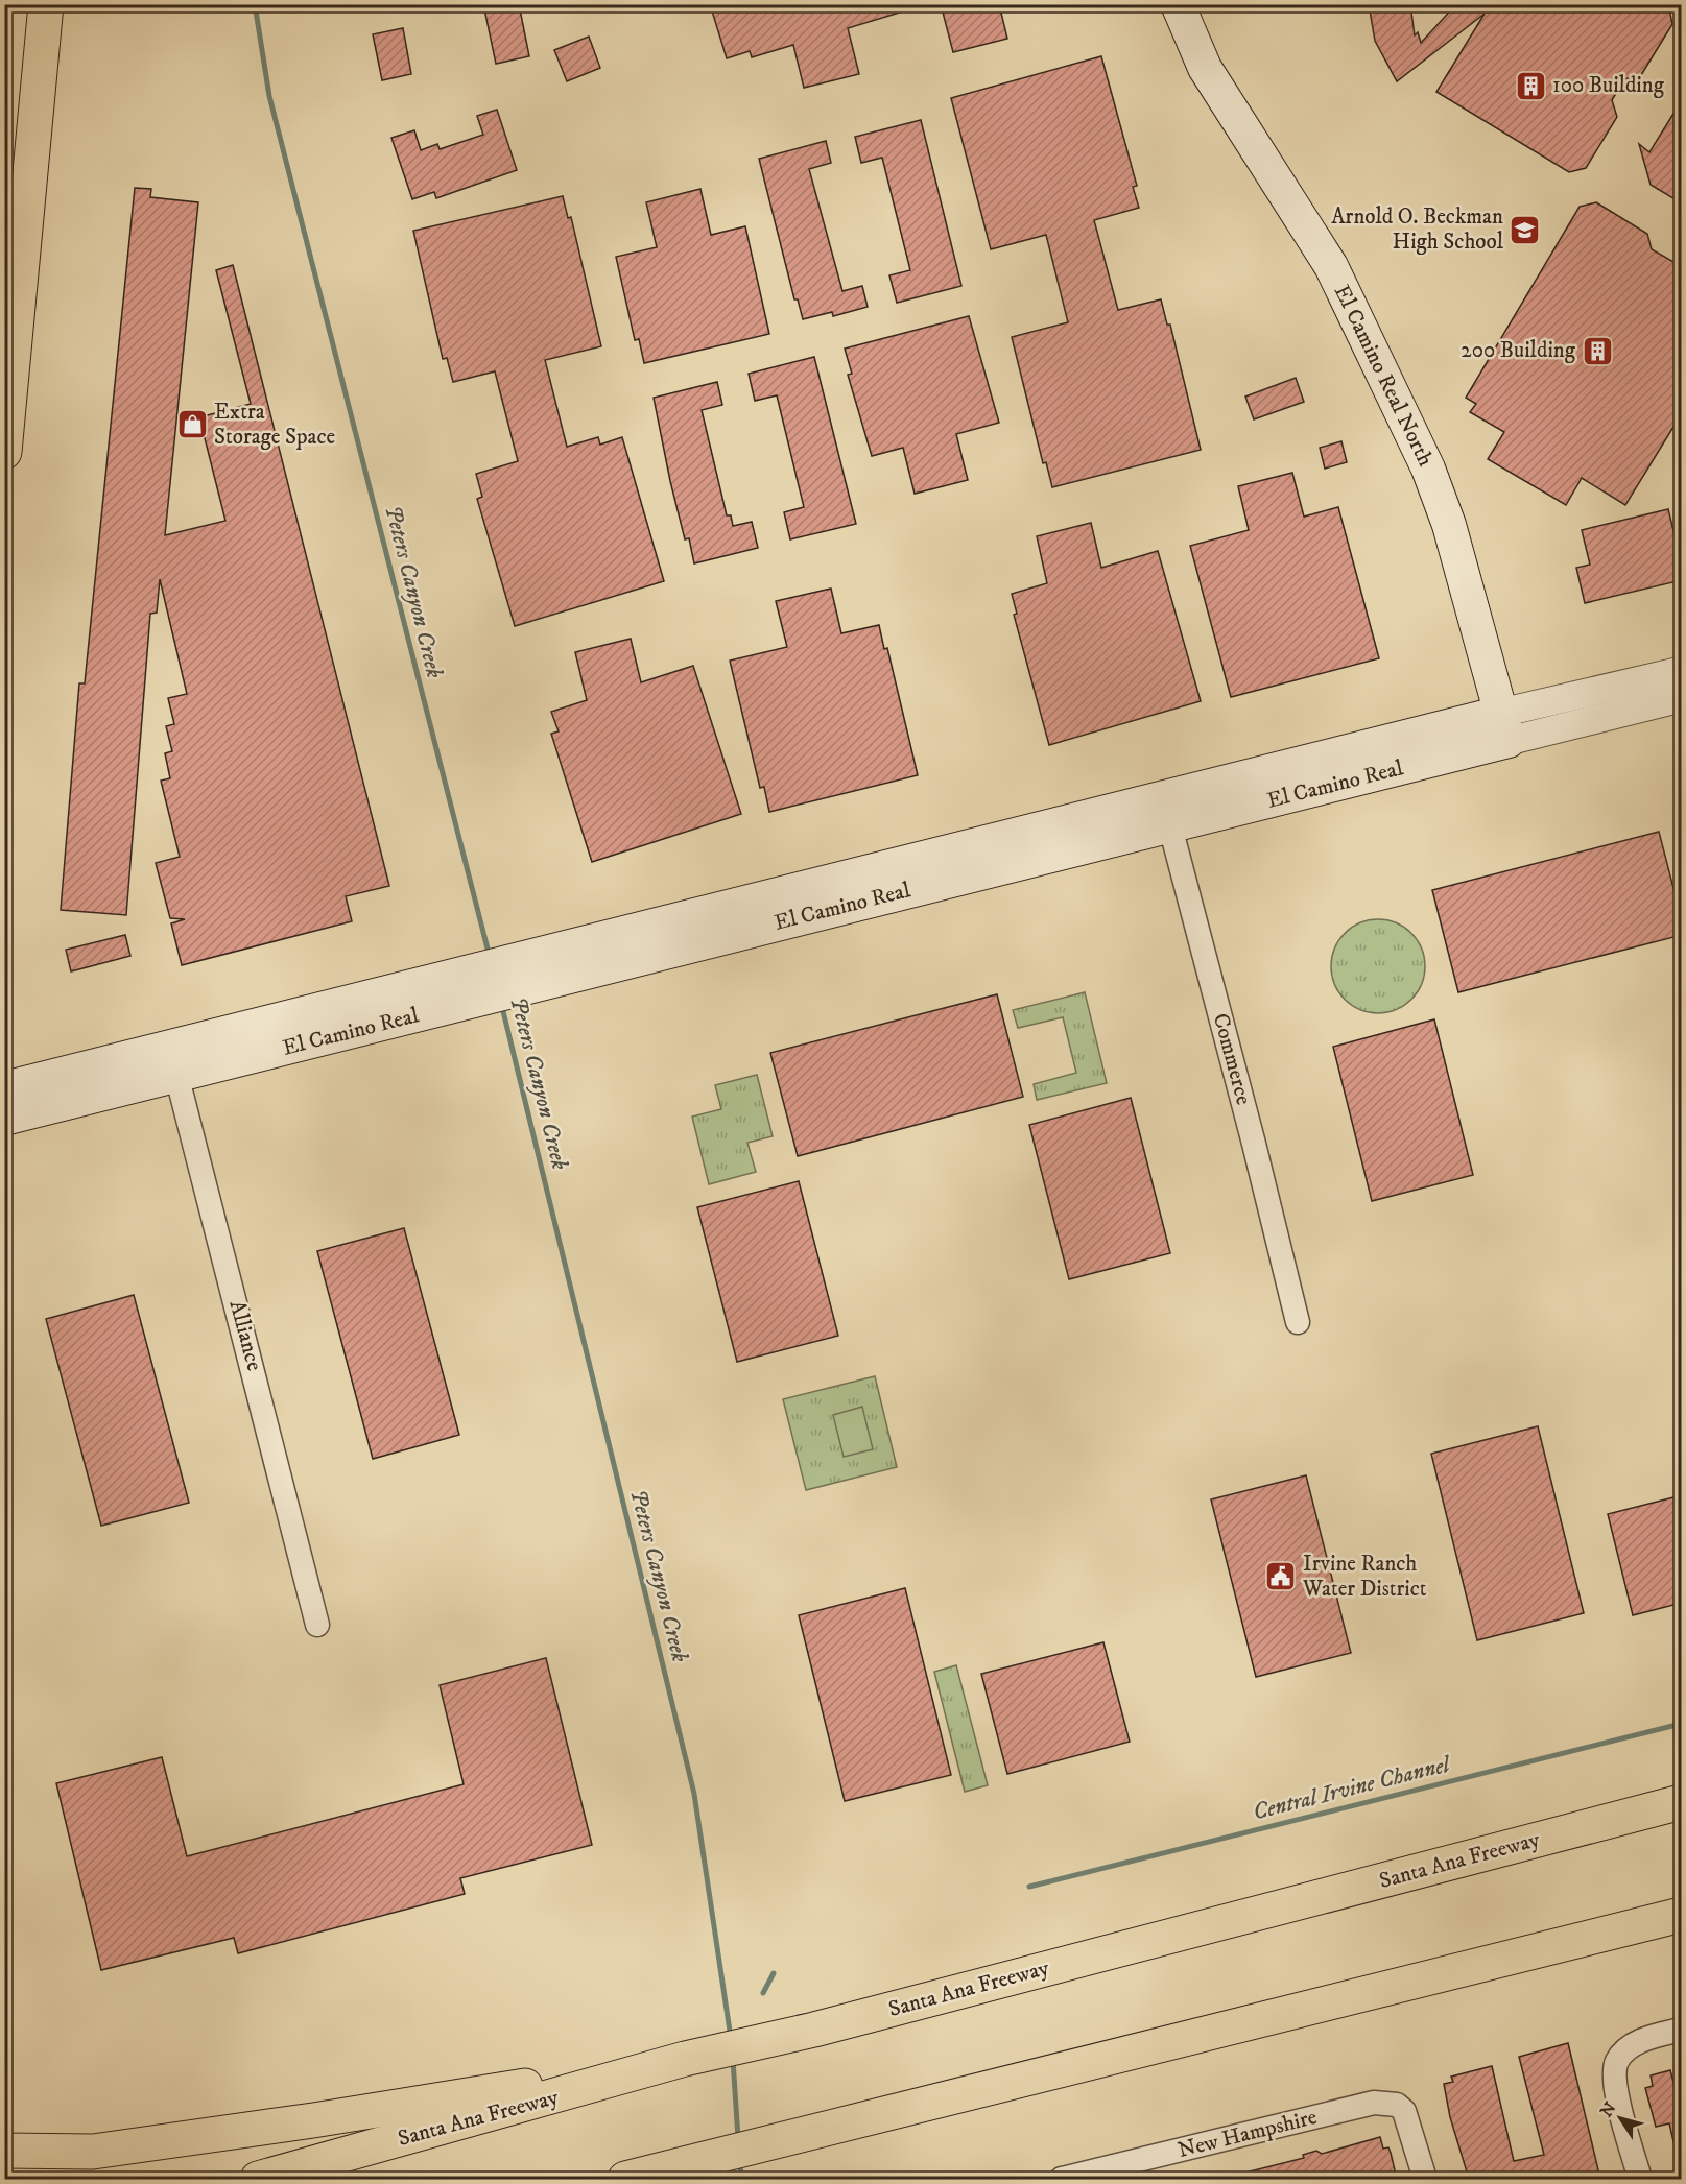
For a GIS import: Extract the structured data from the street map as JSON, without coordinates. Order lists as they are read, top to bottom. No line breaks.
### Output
{"streets":{"highway":["Santa Ana Freeway"],"main road":["El Camino Real North","El Camino Real"],"street":["Commerce","Alliance","New Hampshire"]},"crossings":[["El Camino Real North","El Camino Real"],["El Camino Real","Commerce"],["El Camino Real","Alliance"]],"water":["Peters Canyon Creek","Central Irvine Channel"],"places":{"building":["100 Building","200 Building"],"school or university":["Arnold O. Beckman High School"],"shop":["Extra Storage Space"],"public building":["Irvine Ranch Water District"]},"north":"top left"}
